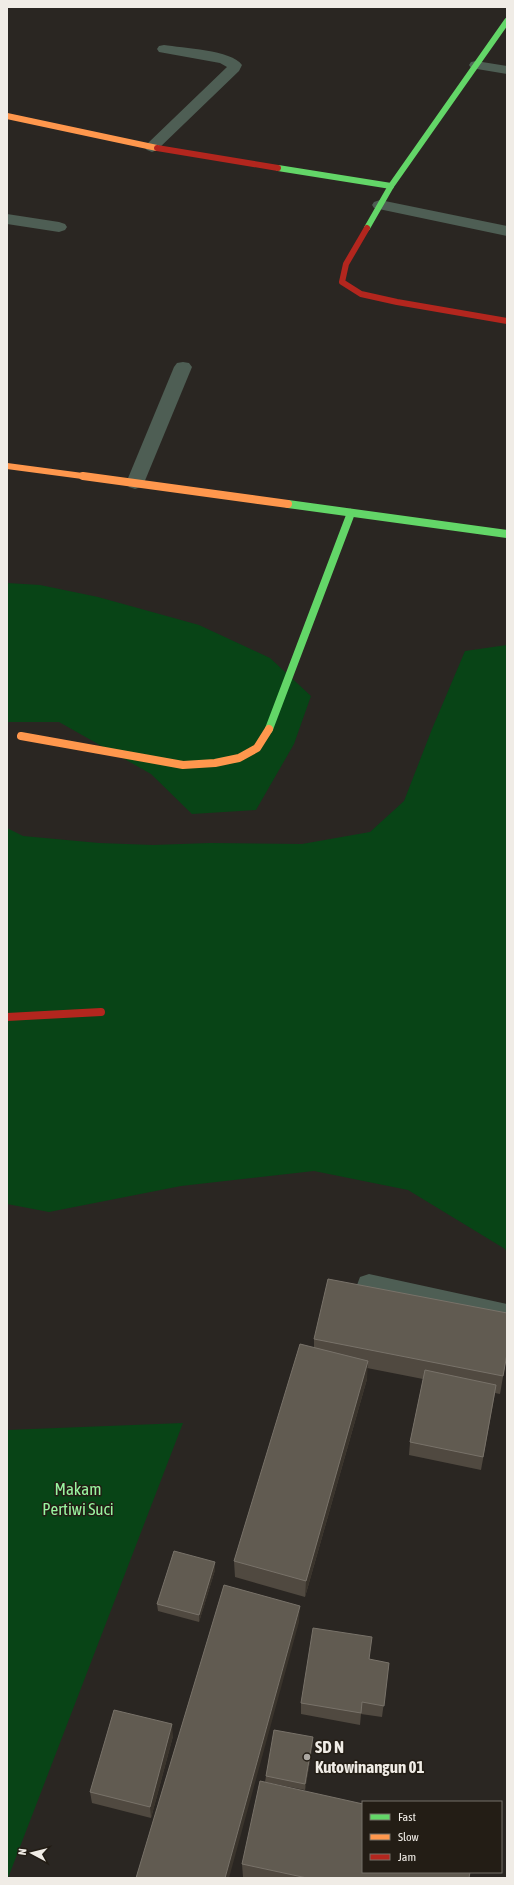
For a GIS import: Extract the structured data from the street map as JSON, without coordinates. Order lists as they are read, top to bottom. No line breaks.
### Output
{"parks":["Makam Pertiwi Suci"],"places":["SD N Kutowinangun 01"],"legend":["Fast","Slow","Jam"],"north":"left"}
